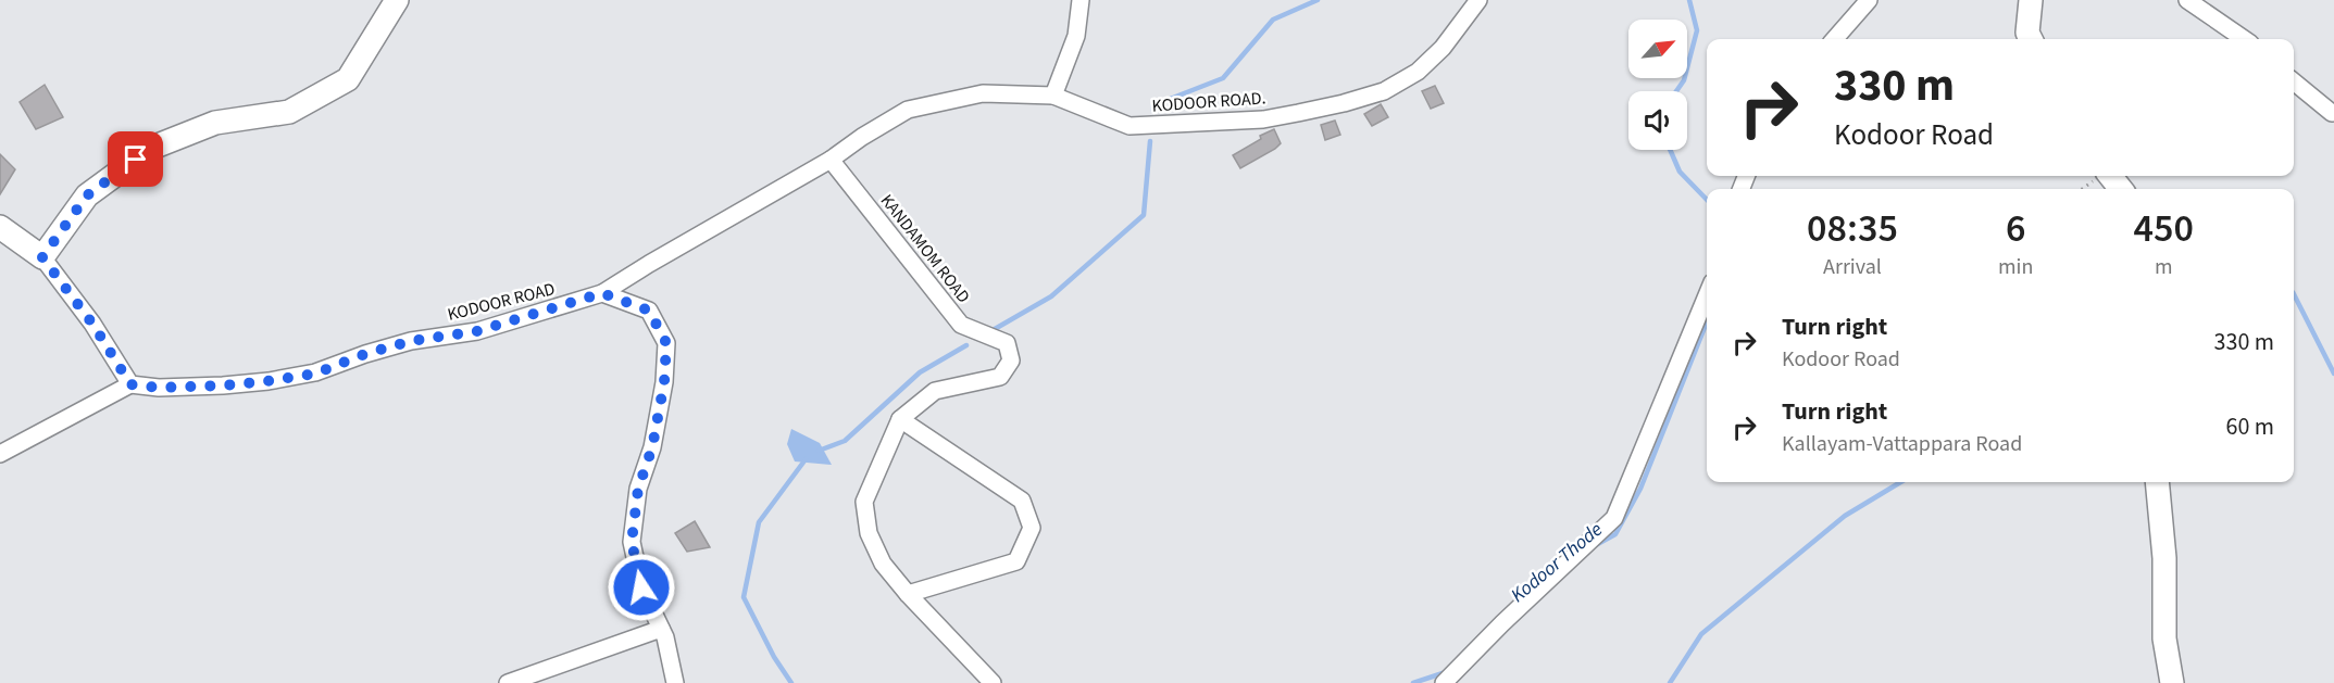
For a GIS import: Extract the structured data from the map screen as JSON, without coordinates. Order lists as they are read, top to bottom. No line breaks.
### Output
{"streets":{"street":["KODOOR ROAD.","KANDAMOM ROAD","KODOOR ROAD"]},"crossings":[["KODOOR ROAD.","KANDAMOM ROAD"],["KODOOR ROAD.","KODOOR ROAD"],["KANDAMOM ROAD","KODOOR ROAD"]],"water":["Kodoor Thode"],"north":"top right","page":{"turn":["330 m","Kodoor Road"],"eta":["08:35","Arrival","6","min","450","m"],"list":[{"name":"Turn right","note":"Kodoor Road","value":"330 m"},{"name":"Turn right","note":"Kallayam-Vattappara Road","value":"60 m"}]}}
